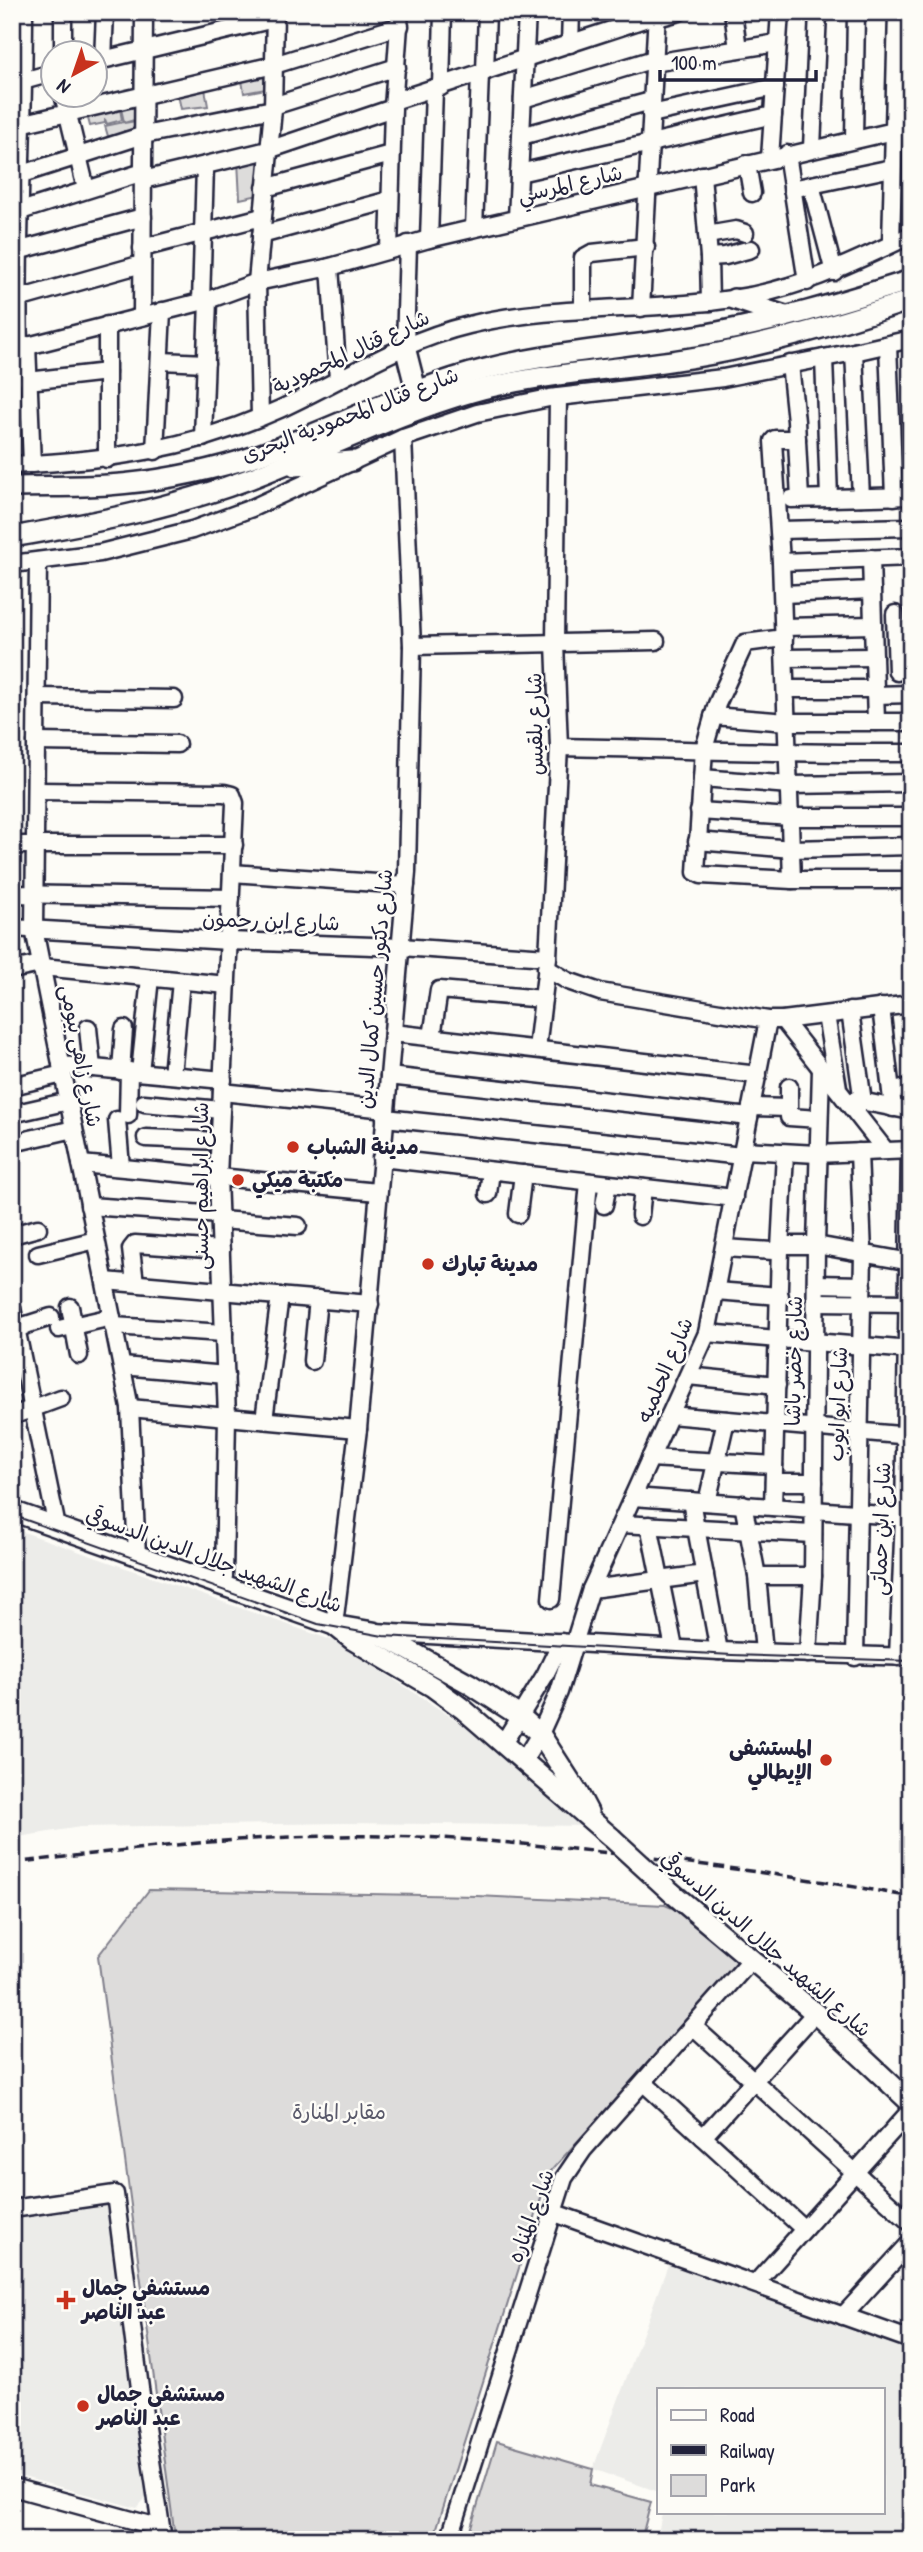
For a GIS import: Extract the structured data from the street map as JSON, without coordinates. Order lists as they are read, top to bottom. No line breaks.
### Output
{"streets":{"main road":["شارع قنال المحمودية البحرى","شارع الشهيد جلال الدين الدسوقي"],"street":["شارع المرسي","شارع قنال المحمودية","شارع بلقيس","شارع ابن رحمون","شارع دكتور حسين كمال الدين","شارع زاهى بيومى","شارع ابراهيم حسنى","شارع خضر باشا","شارع الحلميه","شارع ابو ايوب","شارع ابن حماتى","شارع المناره"]},"crossings":[["شارع بلقيس","شارع ابن رحمون"],["شارع ابن رحمون","شارع دكتور حسين كمال الدين"],["شارع ابن رحمون","شارع زاهى بيومى"],["شارع ابن رحمون","شارع ابراهيم حسنى"],["شارع دكتور حسين كمال الدين","شارع الشهيد جلال الدين الدسوقي"],["شارع زاهى بيومى","شارع ابراهيم حسنى"],["شارع زاهى بيومى","شارع الشهيد جلال الدين الدسوقي"],["شارع ابراهيم حسنى","شارع الشهيد جلال الدين الدسوقي"],["شارع الشهيد جلال الدين الدسوقي","شارع المناره"]],"parks":["مقابر المنارة"],"places":{"other":["مدينة الشباب","مكتبة ميكي","مدينة تبارك","المستشفى الإيطالي","مستشفى جمال عبد الناصر"],"health":["مستشفي جمال عبد الناصر"]},"legend":["Road","Railway","Park"],"scale_bar":"100 m","north":"bottom left"}
